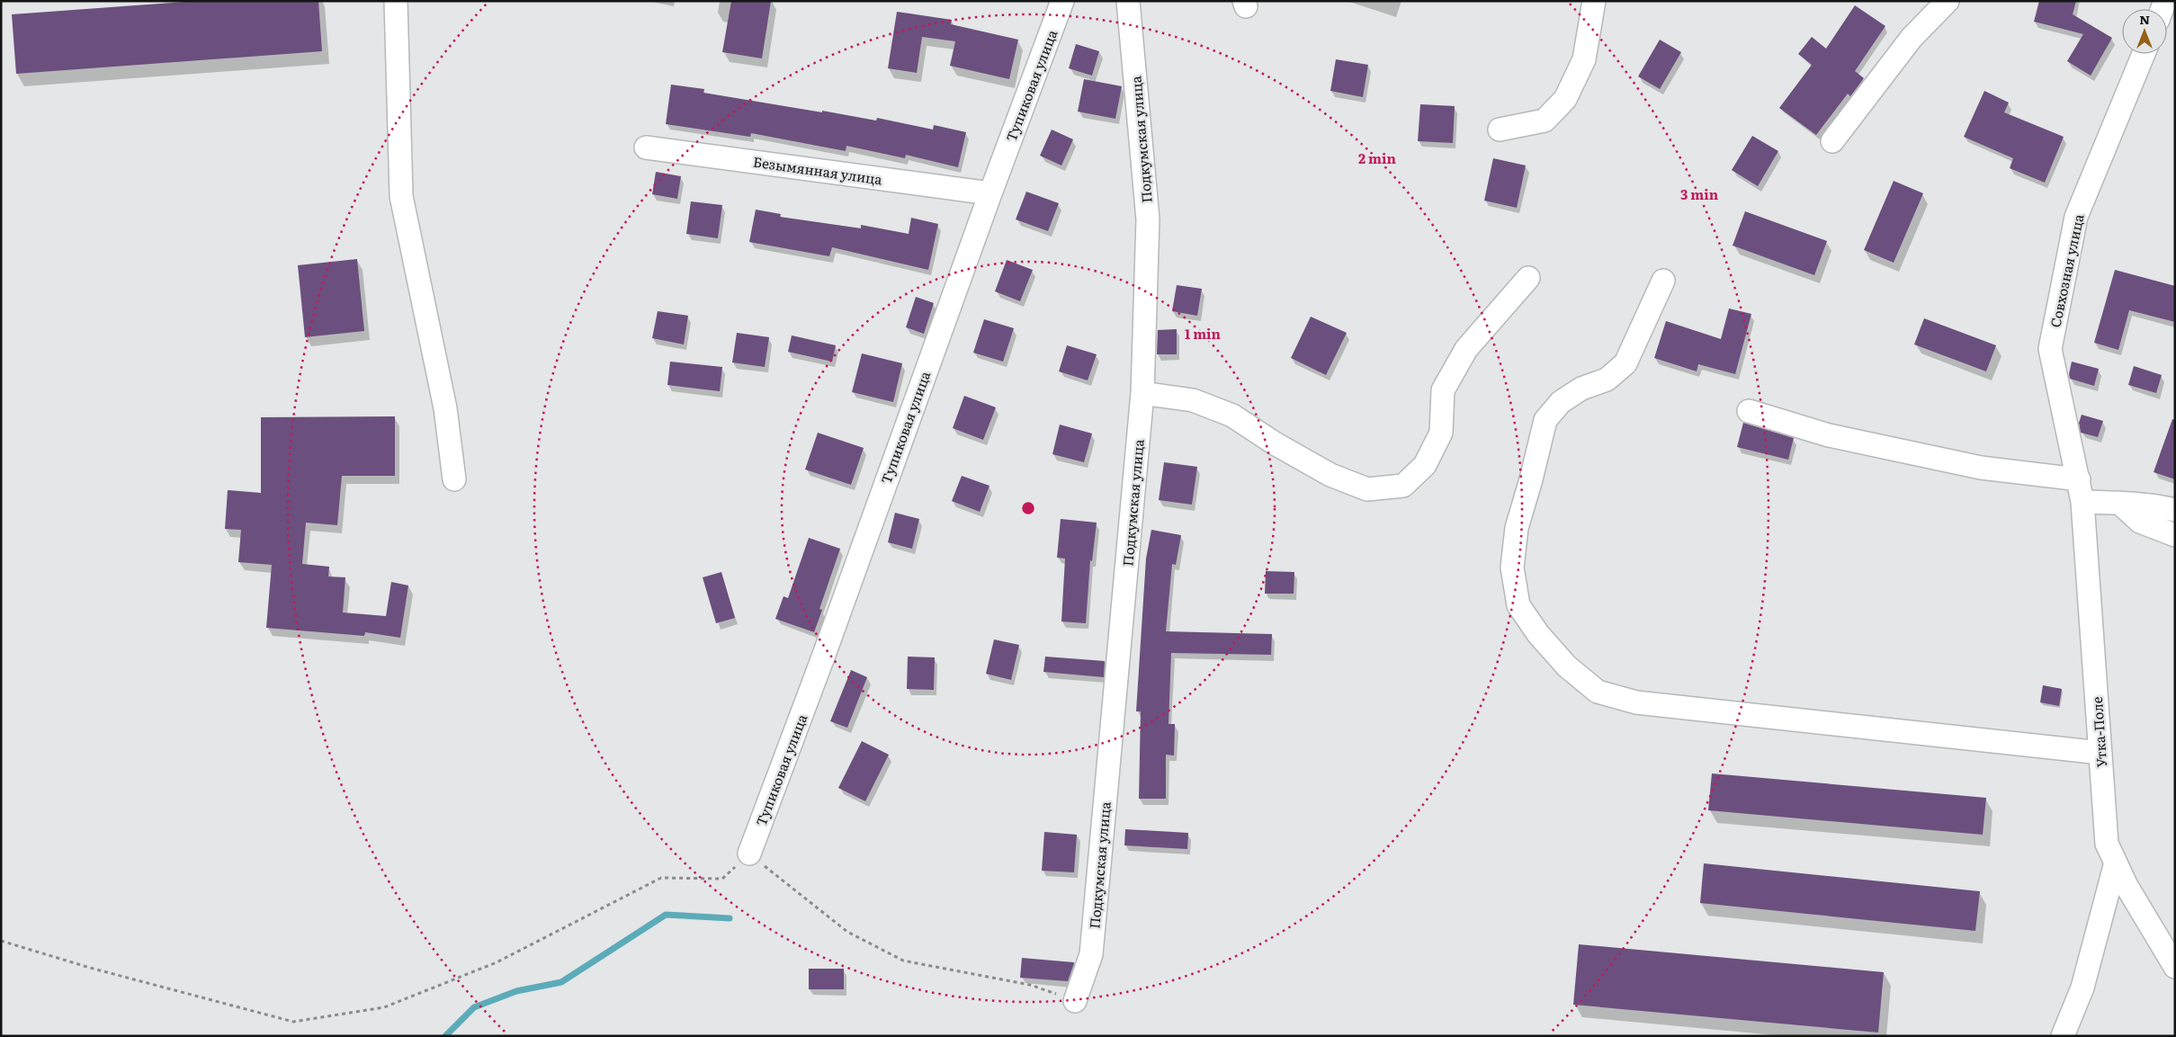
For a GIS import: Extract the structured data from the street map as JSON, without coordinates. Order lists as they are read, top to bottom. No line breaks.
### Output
{"streets":{"street":["Тупиковая улица","Подкумская улица","Безымянная улица","Совхозная улица","Утка-Поле"]},"crossings":[["Тупиковая улица","Безымянная улица"],["Совхозная улица","Утка-Поле"]],"north":"top","rings":["2 min","3 min","1 min"]}
